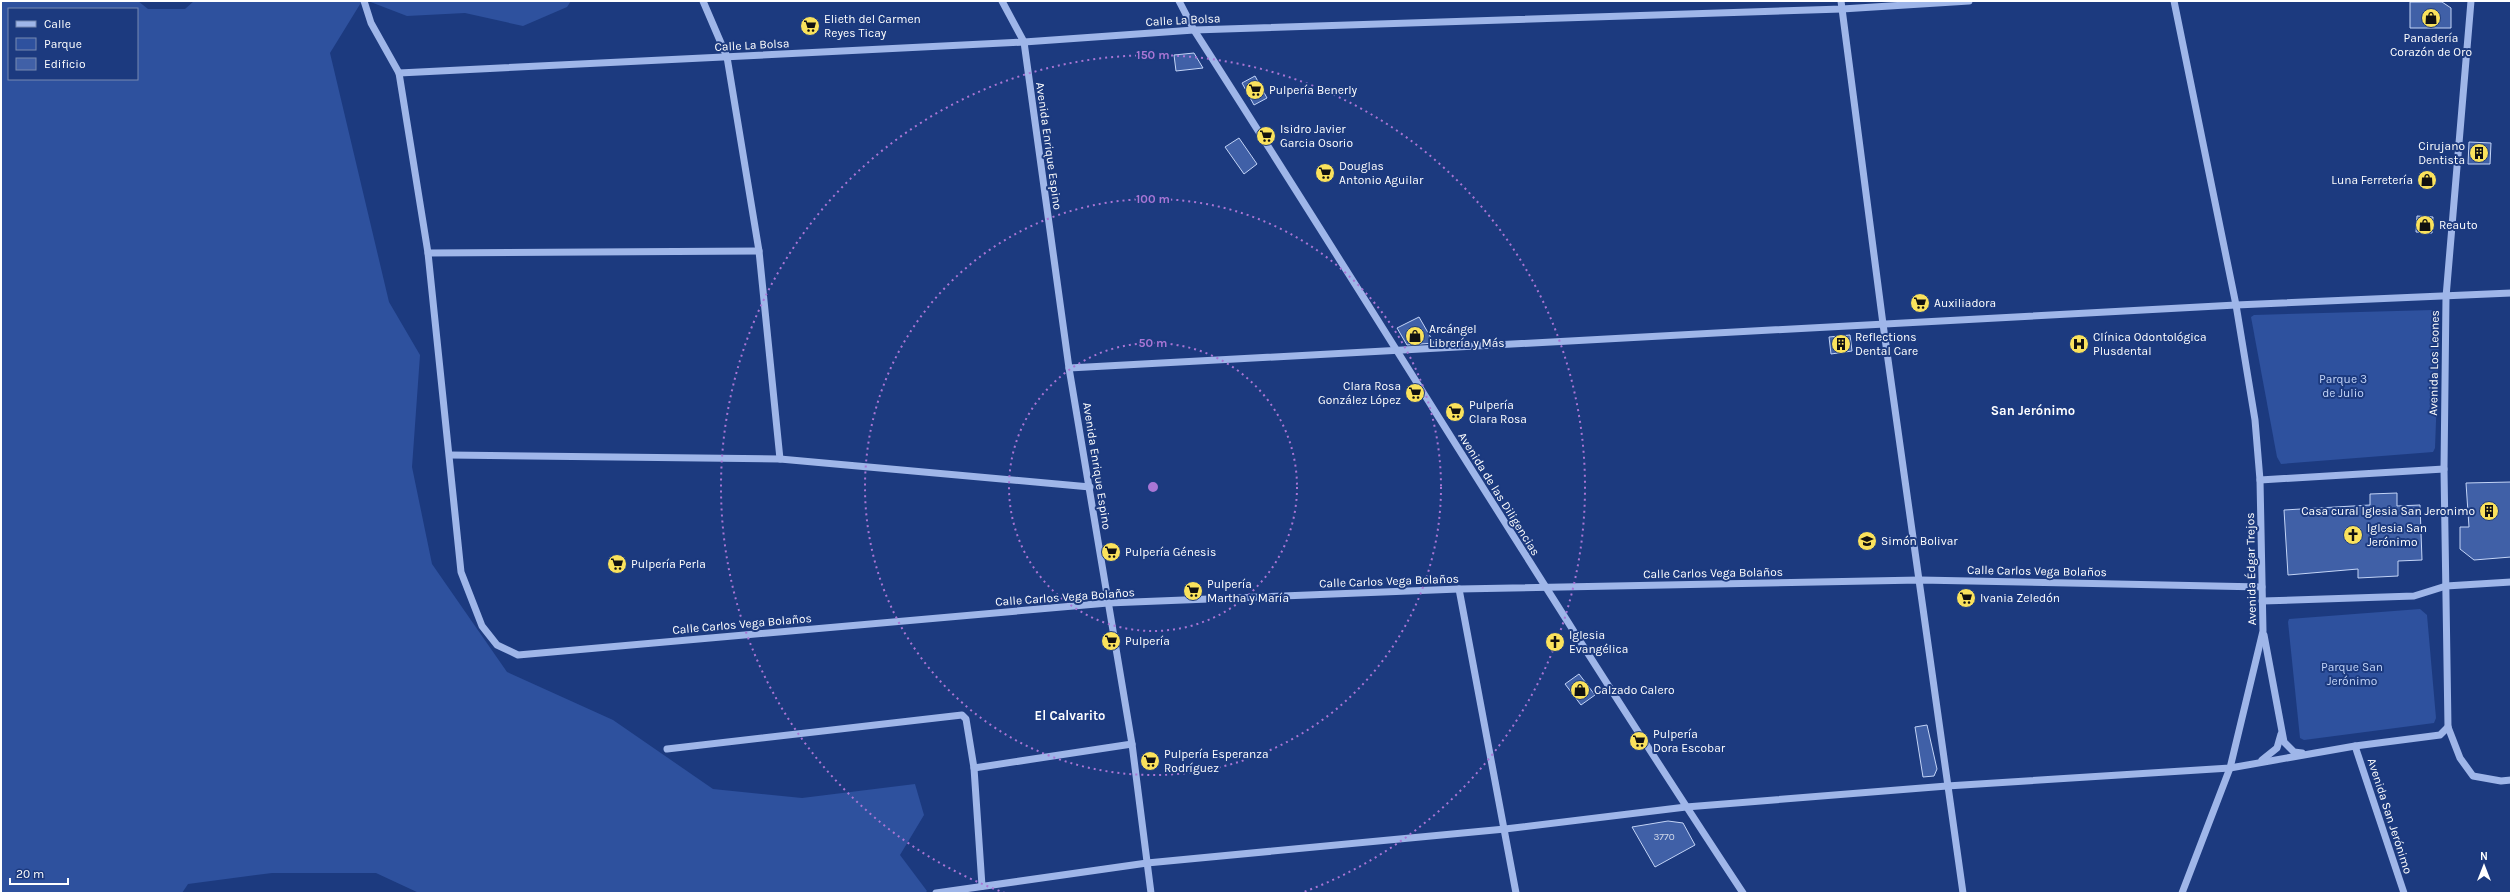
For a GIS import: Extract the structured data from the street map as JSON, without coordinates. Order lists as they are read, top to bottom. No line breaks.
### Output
{"streets":{"street":["Calle La Bolsa","Avenida Enrique Espino","Avenida Los Leones","Avenida de las Diligencias","Avenida Édgar Trejos","Calle Carlos Vega Bolaños","Avenida San Jerónimo"]},"crossings":[["Calle La Bolsa","Avenida Enrique Espino"],["Calle La Bolsa","Avenida de las Diligencias"],["Avenida Enrique Espino","Calle Carlos Vega Bolaños"],["Avenida de las Diligencias","Calle Carlos Vega Bolaños"],["Avenida Édgar Trejos","Calle Carlos Vega Bolaños"]],"districts":["San Jerónimo","El Calvarito"],"parks":["Parque 3 de Julio","Parque San Jerónimo"],"places":{"shop":["Panadería Corazón de Oro","Luna Ferretería","Reauto","Arcángel Librería y Más","Calzado Calero"],"supermarket":["Elieth del Carmen Reyes Ticay","Pulpería Benerly","Isidro Javier Garcia Osorio","Douglas Antonio Aguilar","Auxiliadora","Clara Rosa González López","Pulpería Clara Rosa","Pulpería Génesis","Pulpería Perla","Pulpería Martha y María","Ivania Zeledón","Pulpería","Pulpería Dora Escobar","Pulpería Esperanza Rodríguez"],"building":["Cirujano Dentista","Reflections Dental Care","Casa cural Iglesia San Jeronimo"],"hospital":["Clínica Odontológica Plusdental"],"church":["Iglesia San Jerónimo","Iglesia Evangélica"],"school or university":["Simón Bolivar"]},"house_numbers":["3770"],"legend":["Calle","Parque","Edificio"],"scale_bar":"20 m","north":"top","rings":["150 m","100 m","50 m"]}
